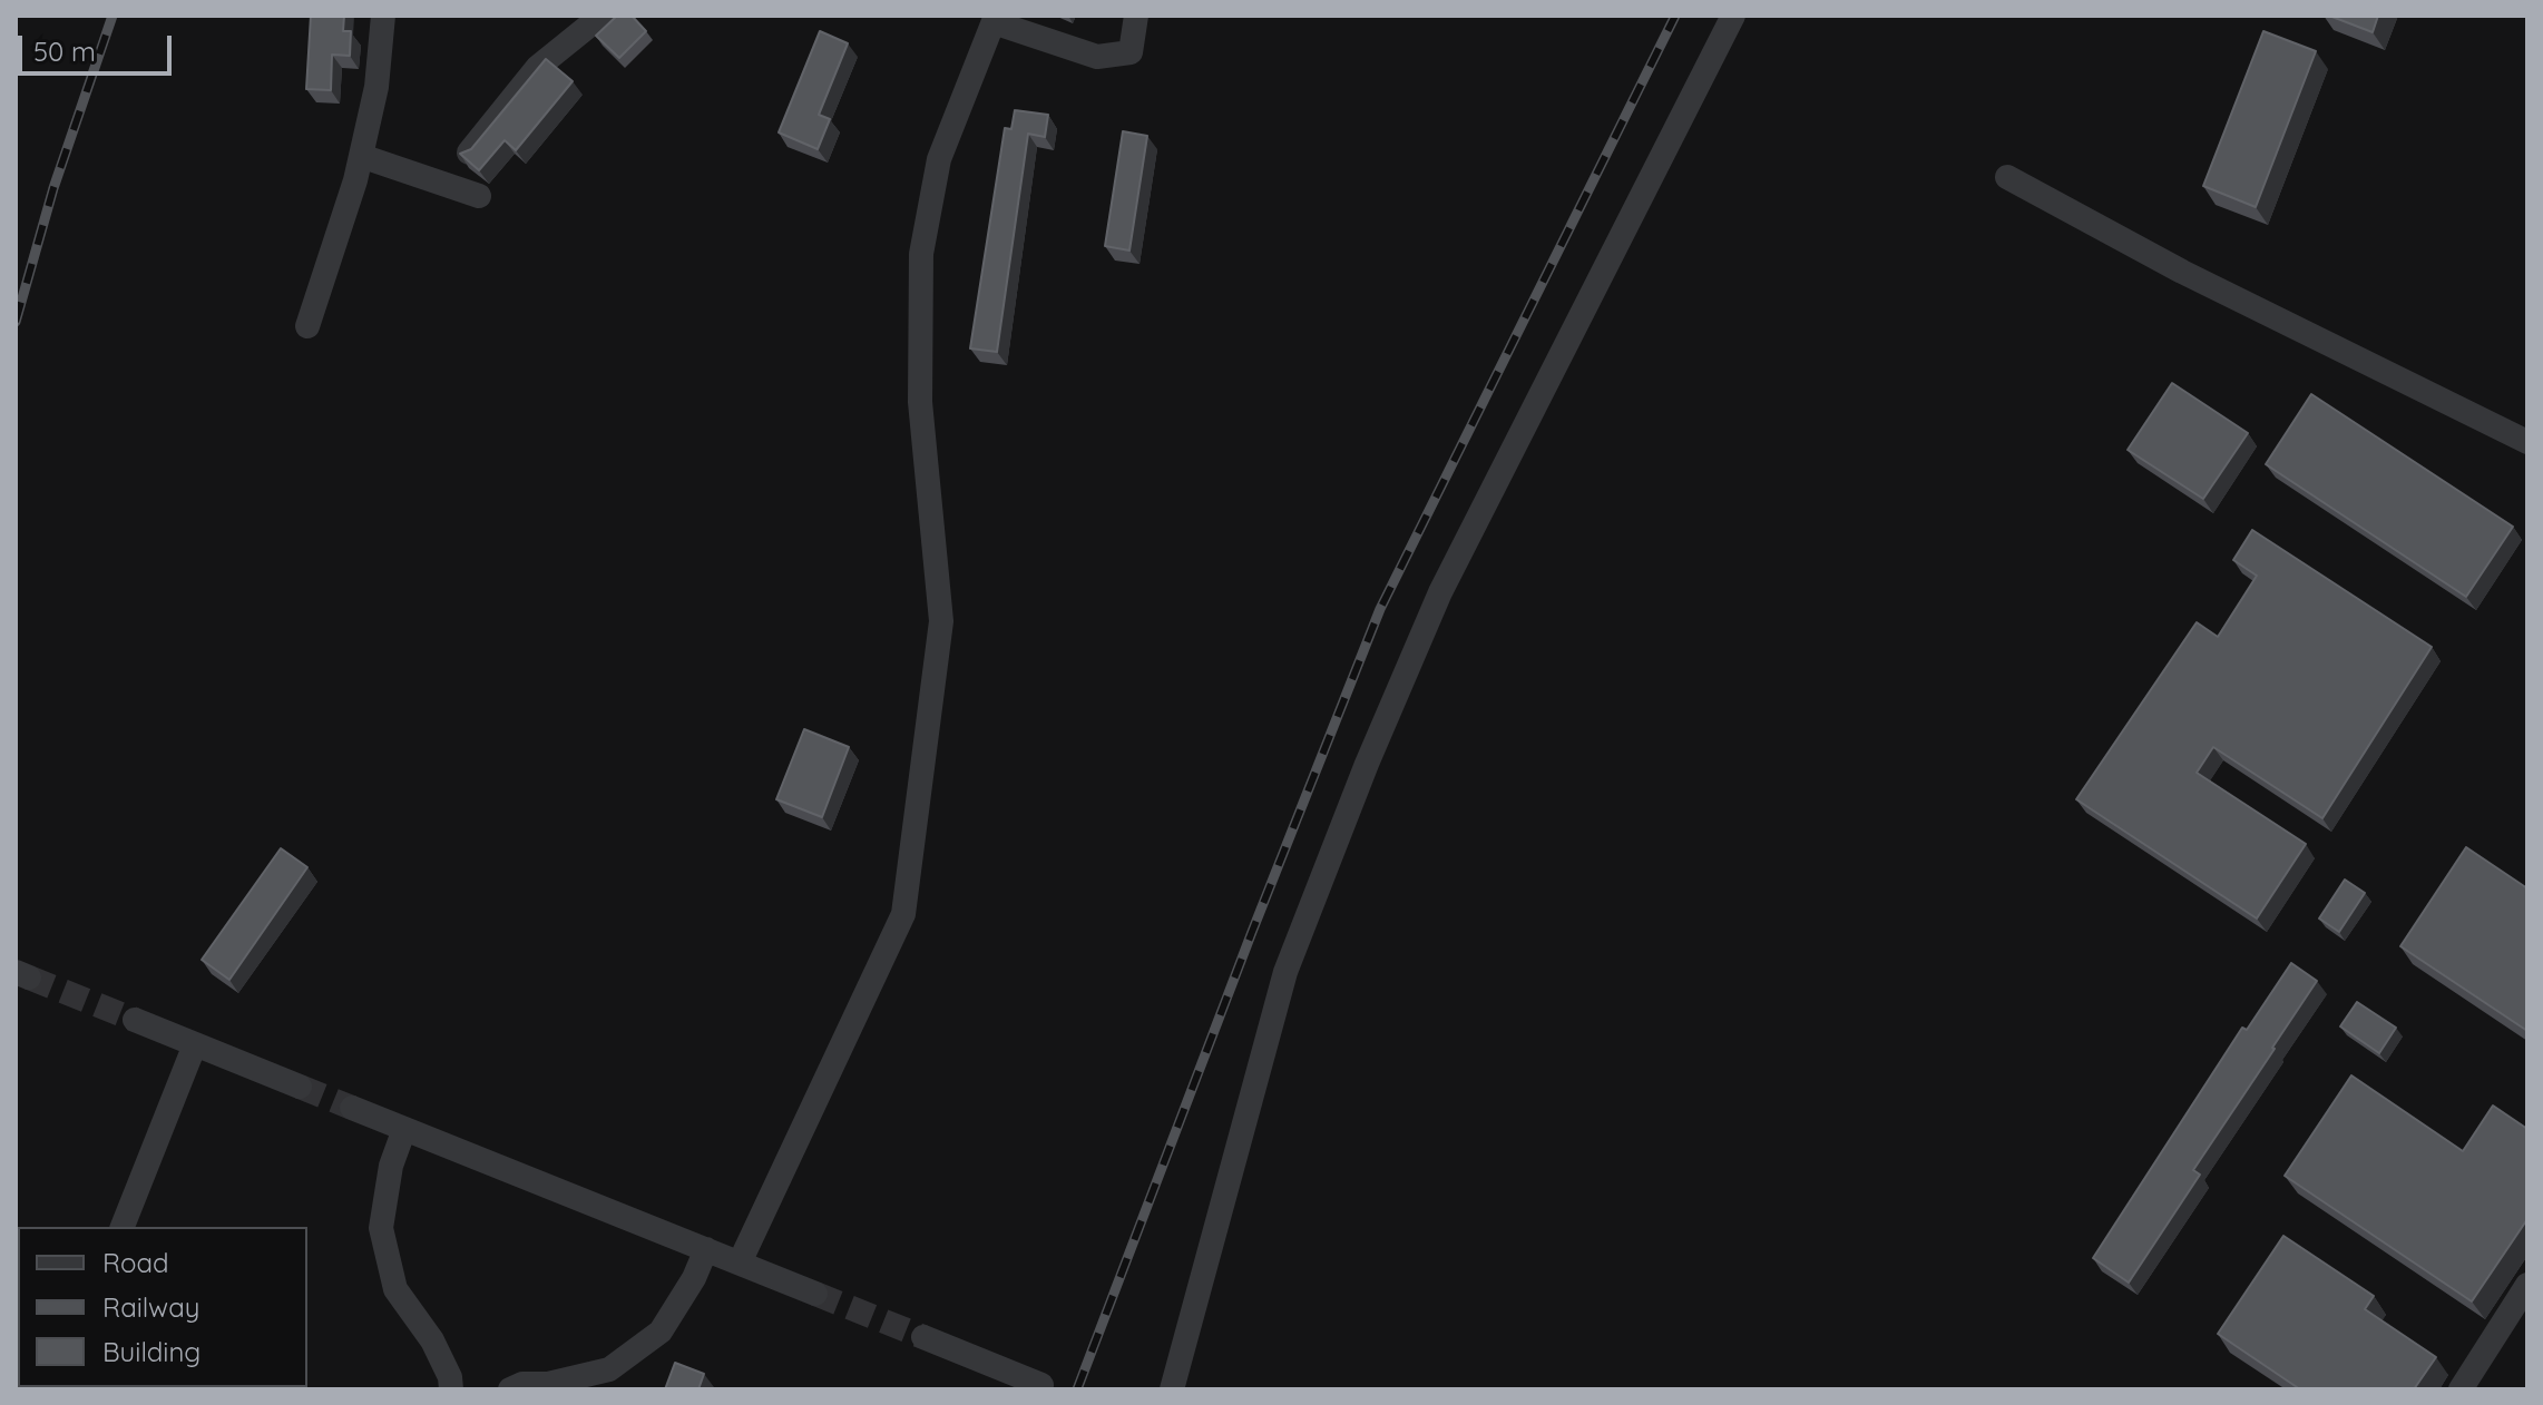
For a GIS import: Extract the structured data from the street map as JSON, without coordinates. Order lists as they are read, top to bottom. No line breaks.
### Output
{"legend":["Road","Railway","Building"],"scale_bar":"50 m"}
